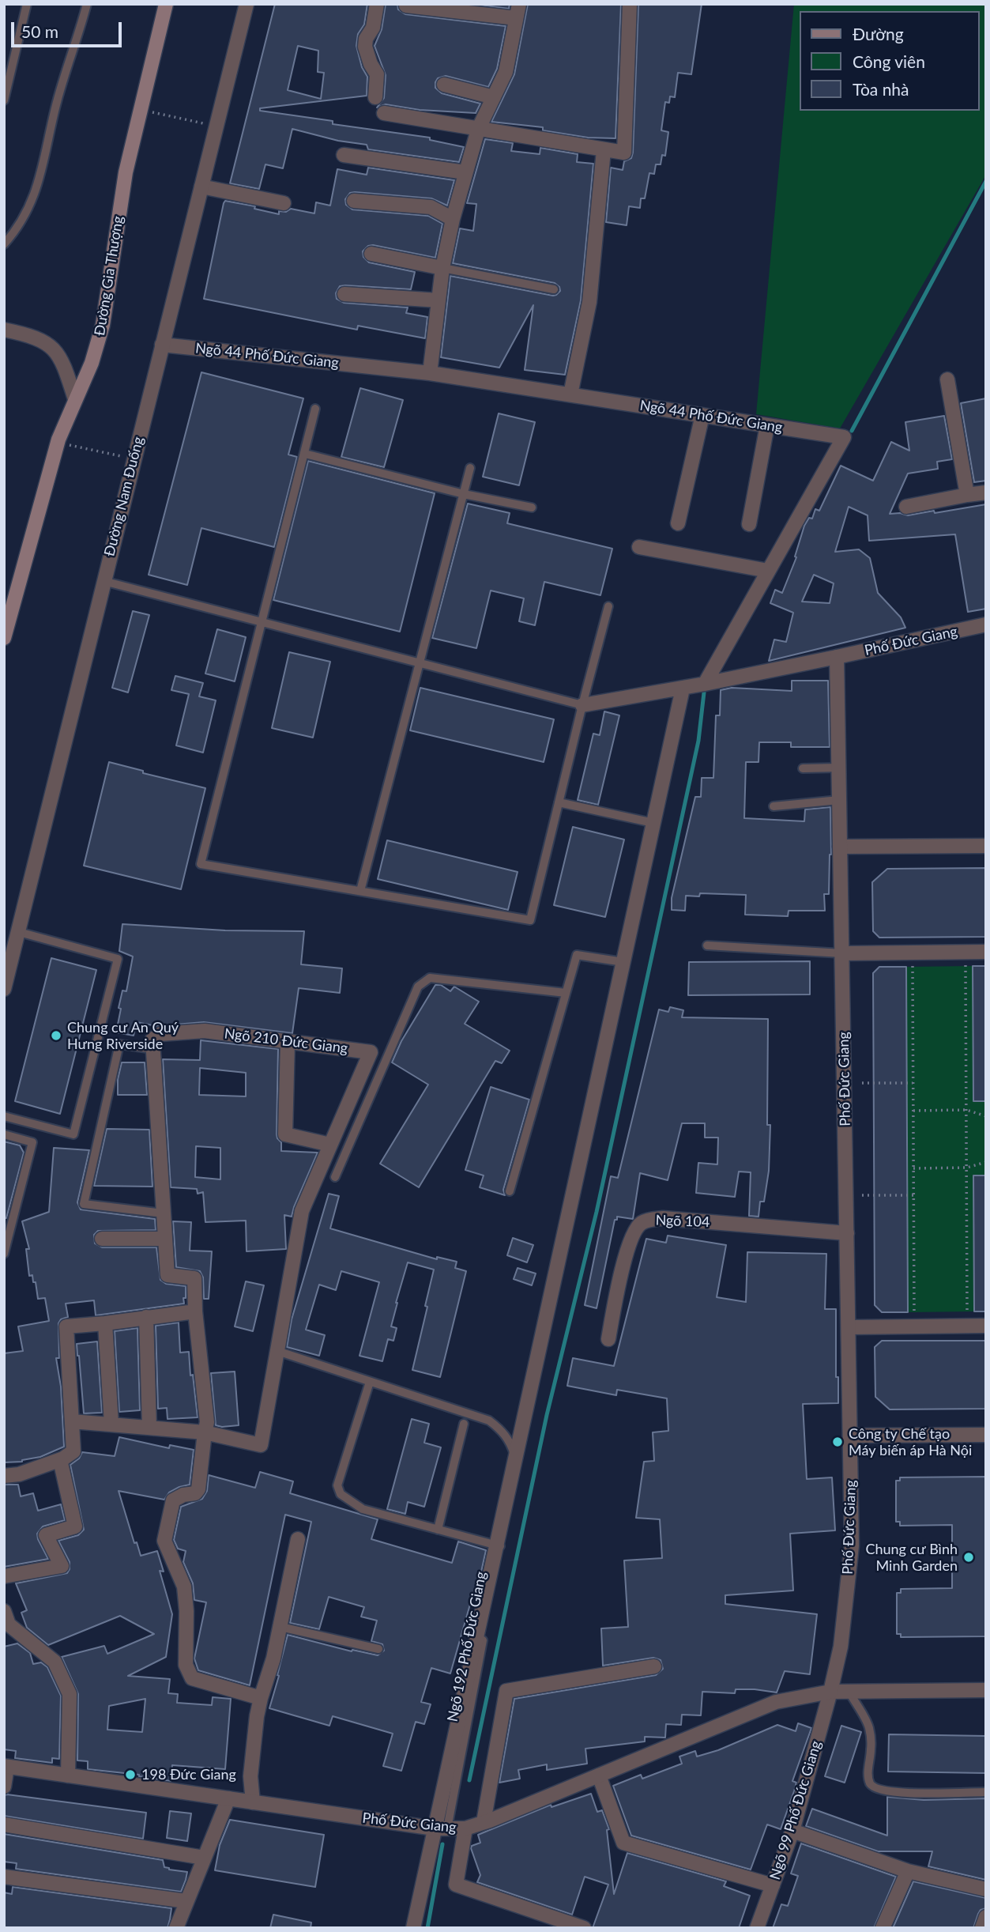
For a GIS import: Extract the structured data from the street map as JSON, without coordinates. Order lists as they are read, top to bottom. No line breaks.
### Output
{"streets":{"main road":["Đường Gia Thượng"],"street":["Ngõ 44 Phố Đức Giang","Đường Nam Đuống","Phố Đức Giang","Ngõ 210 Đức Giang","Ngõ 104","Ngõ 99 Phố Đức Giang"]},"crossings":[["Ngõ 44 Phố Đức Giang","Đường Nam Đuống"],["Phố Đức Giang","Ngõ 104"],["Phố Đức Giang","Ngõ 99 Phố Đức Giang"]],"places":["Chung cư An Quý Hưng Riverside","Công ty Chế tạo Máy biến áp Hà Nội","Chung cư Bình Minh Garden","198 Đức Giang"],"legend":["Đường","Công viên","Tòa nhà"],"scale_bar":"50 m"}
